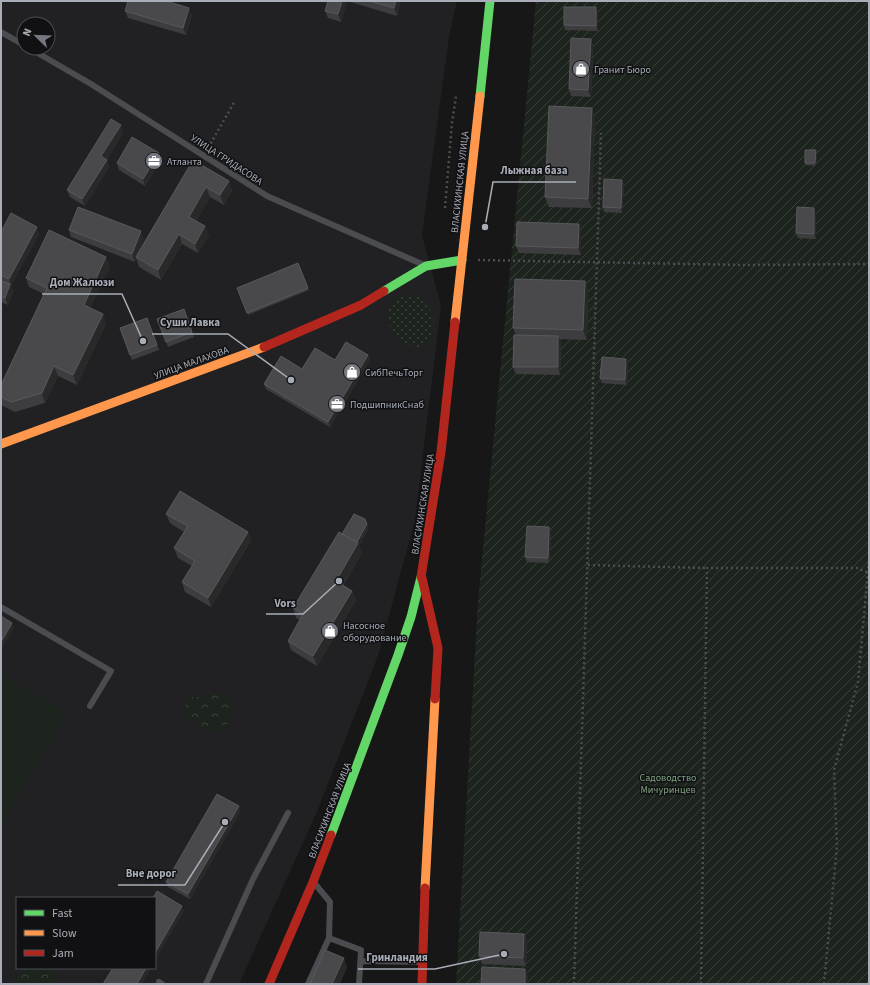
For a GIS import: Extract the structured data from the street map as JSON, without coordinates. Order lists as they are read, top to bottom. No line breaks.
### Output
{"streets":{"main road":["ВЛАСИХИНСКАЯ УЛИЦА","УЛИЦА МАЛАХОВА"],"lane":["УЛИЦА ГРИДАСОВА"]},"crossings":[["УЛИЦА ГРИДАСОВА","УЛИЦА МАЛАХОВА"]],"parks":["Садоводство Мичуринцев"],"places":{"shop":["Гранит Бюро","СибПечьТорг","Насосное оборудование"],"office":["Атланта","ПодшипникСнаб"],"other":["Лыжная база","Дом Жалюзи","Суши Лавка","Vors","Вне дорог","Гринландия"]},"legend":["Fast","Slow","Jam"],"north":"top left"}
